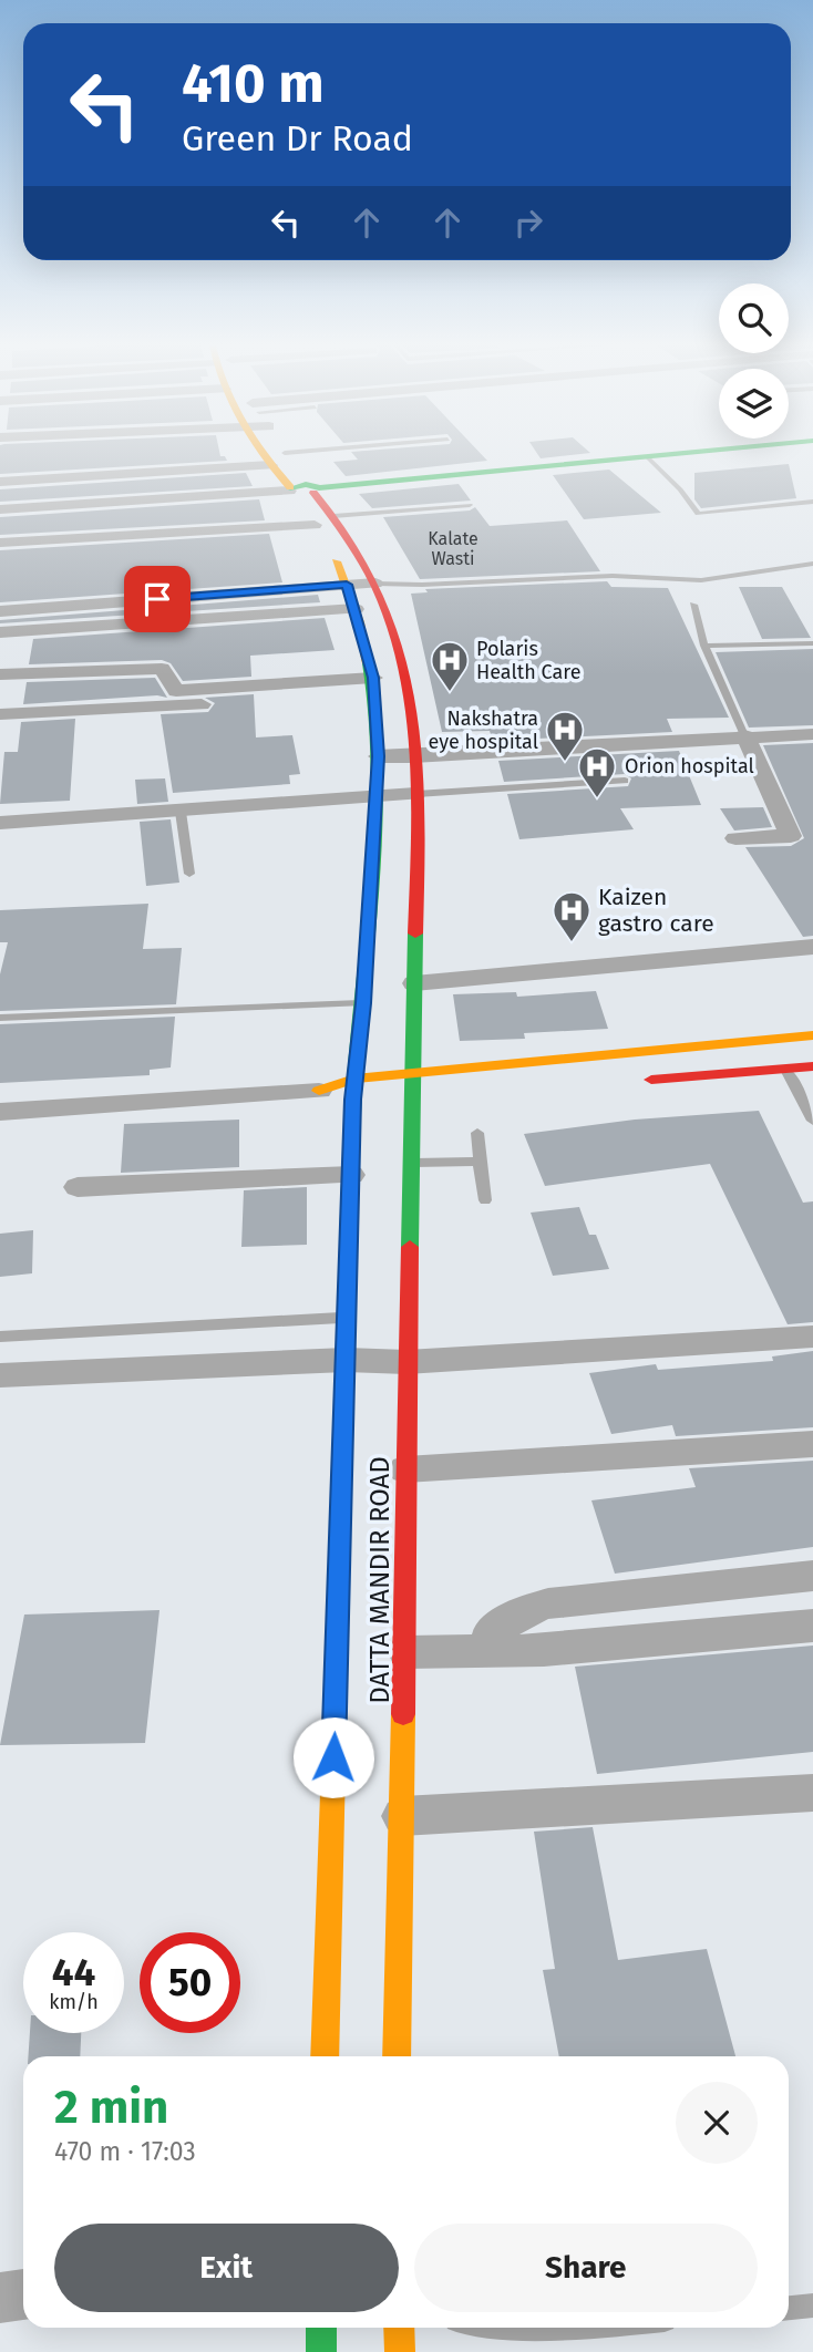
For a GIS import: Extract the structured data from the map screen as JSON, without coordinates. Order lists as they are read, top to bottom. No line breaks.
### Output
{"streets":{"main road":["DATTA MANDIR ROAD"]},"places":{"hospital":["Polaris Health Care","Nakshatra eye hospital","Orion hospital","Kaizen gastro care"]},"house_numbers":["Kalate Wasti"],"page":{"turn":["410 m","Green Dr Road"],"speed":"44 km/h","limit":"50","heading":["2 min","470 m · 17:03"],"buttons":["Exit","Share"]}}
